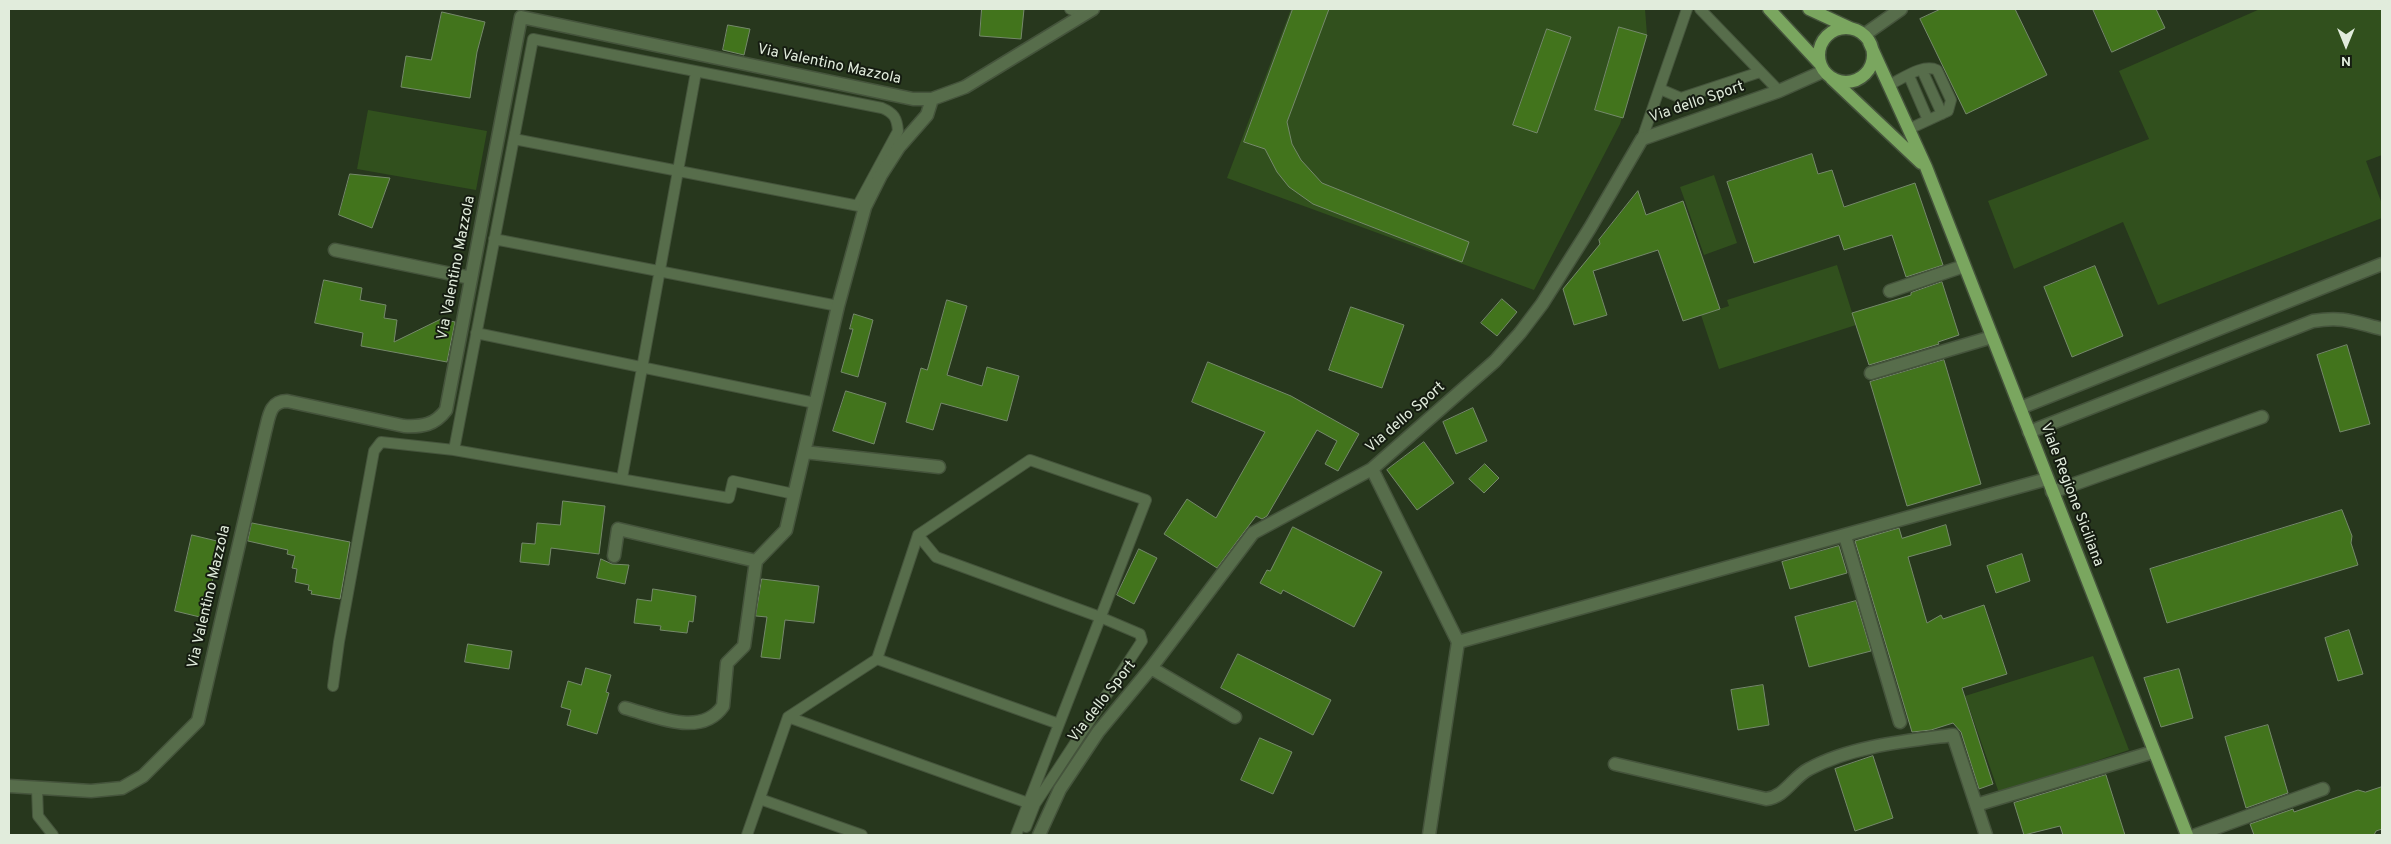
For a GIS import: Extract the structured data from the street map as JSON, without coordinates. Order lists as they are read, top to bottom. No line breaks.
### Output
{"streets":{"main road":["Viale Regione Siciliana"],"street":["Via Valentino Mazzola","Via dello Sport"]},"crossings":[["Via dello Sport","Viale Regione Siciliana"]],"north":"bottom"}
